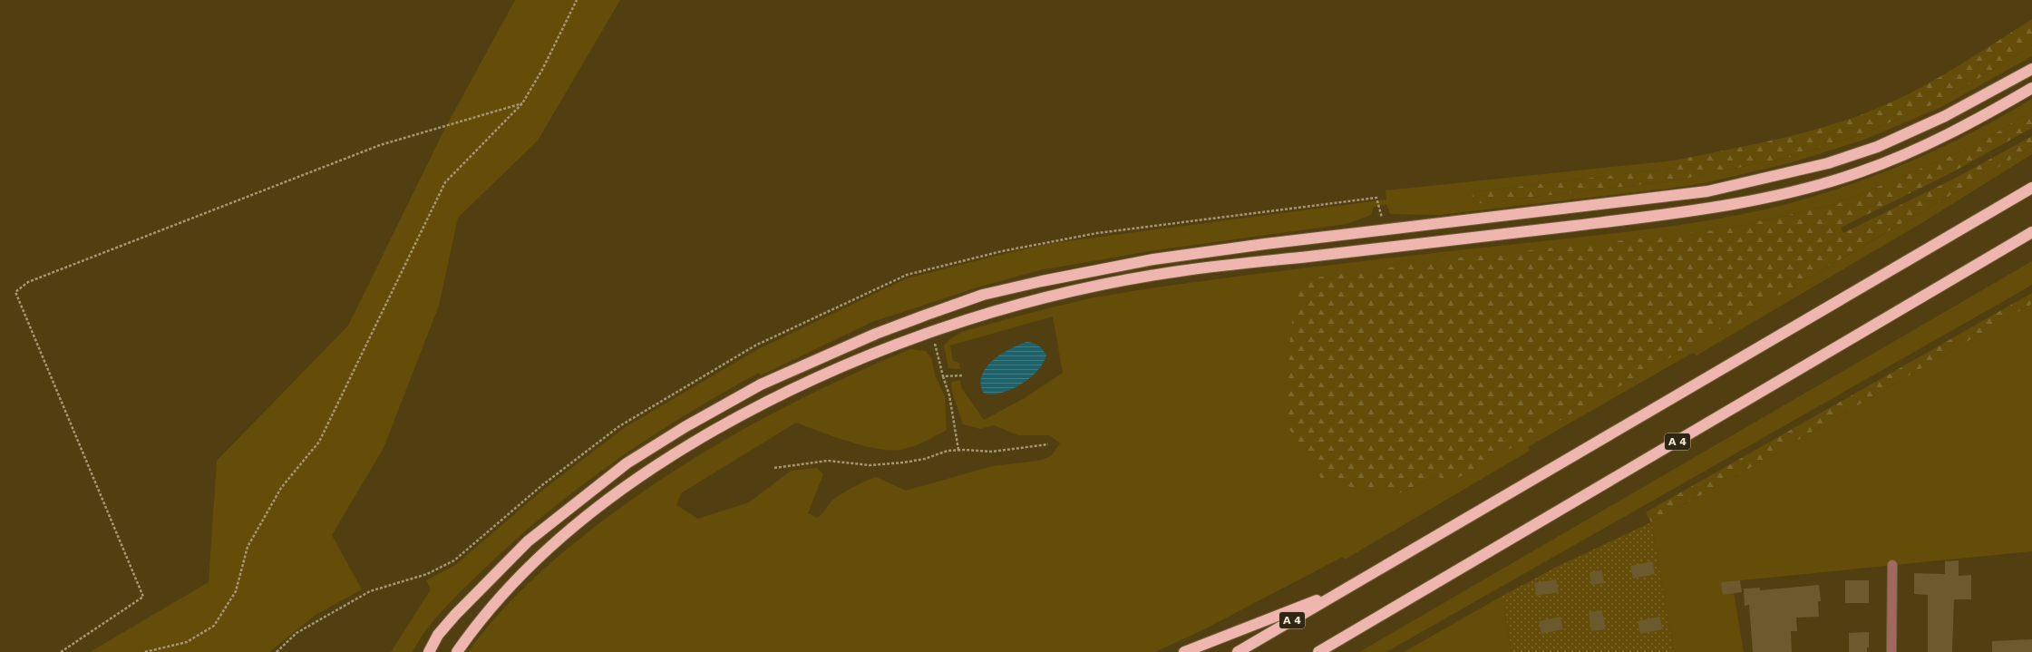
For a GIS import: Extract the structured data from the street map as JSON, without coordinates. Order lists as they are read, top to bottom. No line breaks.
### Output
{"streets":{"highway":["A 4"]}}
